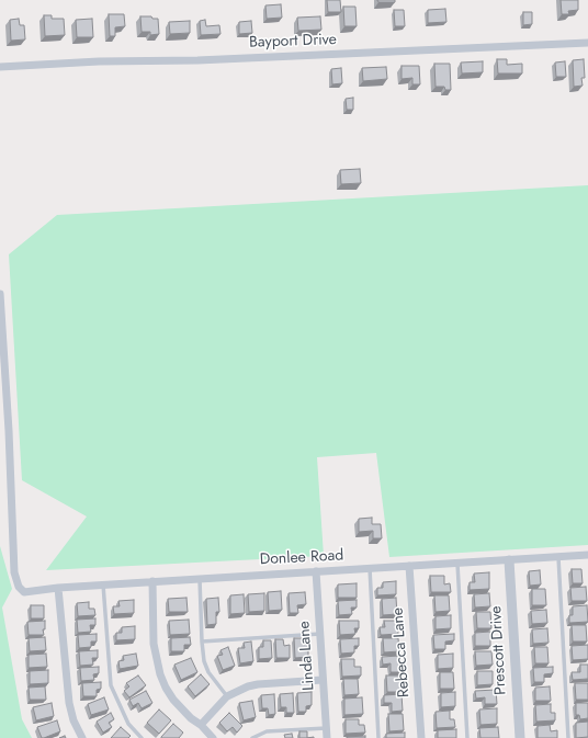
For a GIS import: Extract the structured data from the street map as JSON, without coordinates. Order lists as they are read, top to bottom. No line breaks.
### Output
{"streets":{"street":["Bayport Drive","Donlee Road","Prescott Drive","Rebecca Lane","Linda Lane"]},"crossings":[["Donlee Road","Prescott Drive"],["Donlee Road","Rebecca Lane"],["Donlee Road","Linda Lane"]]}
